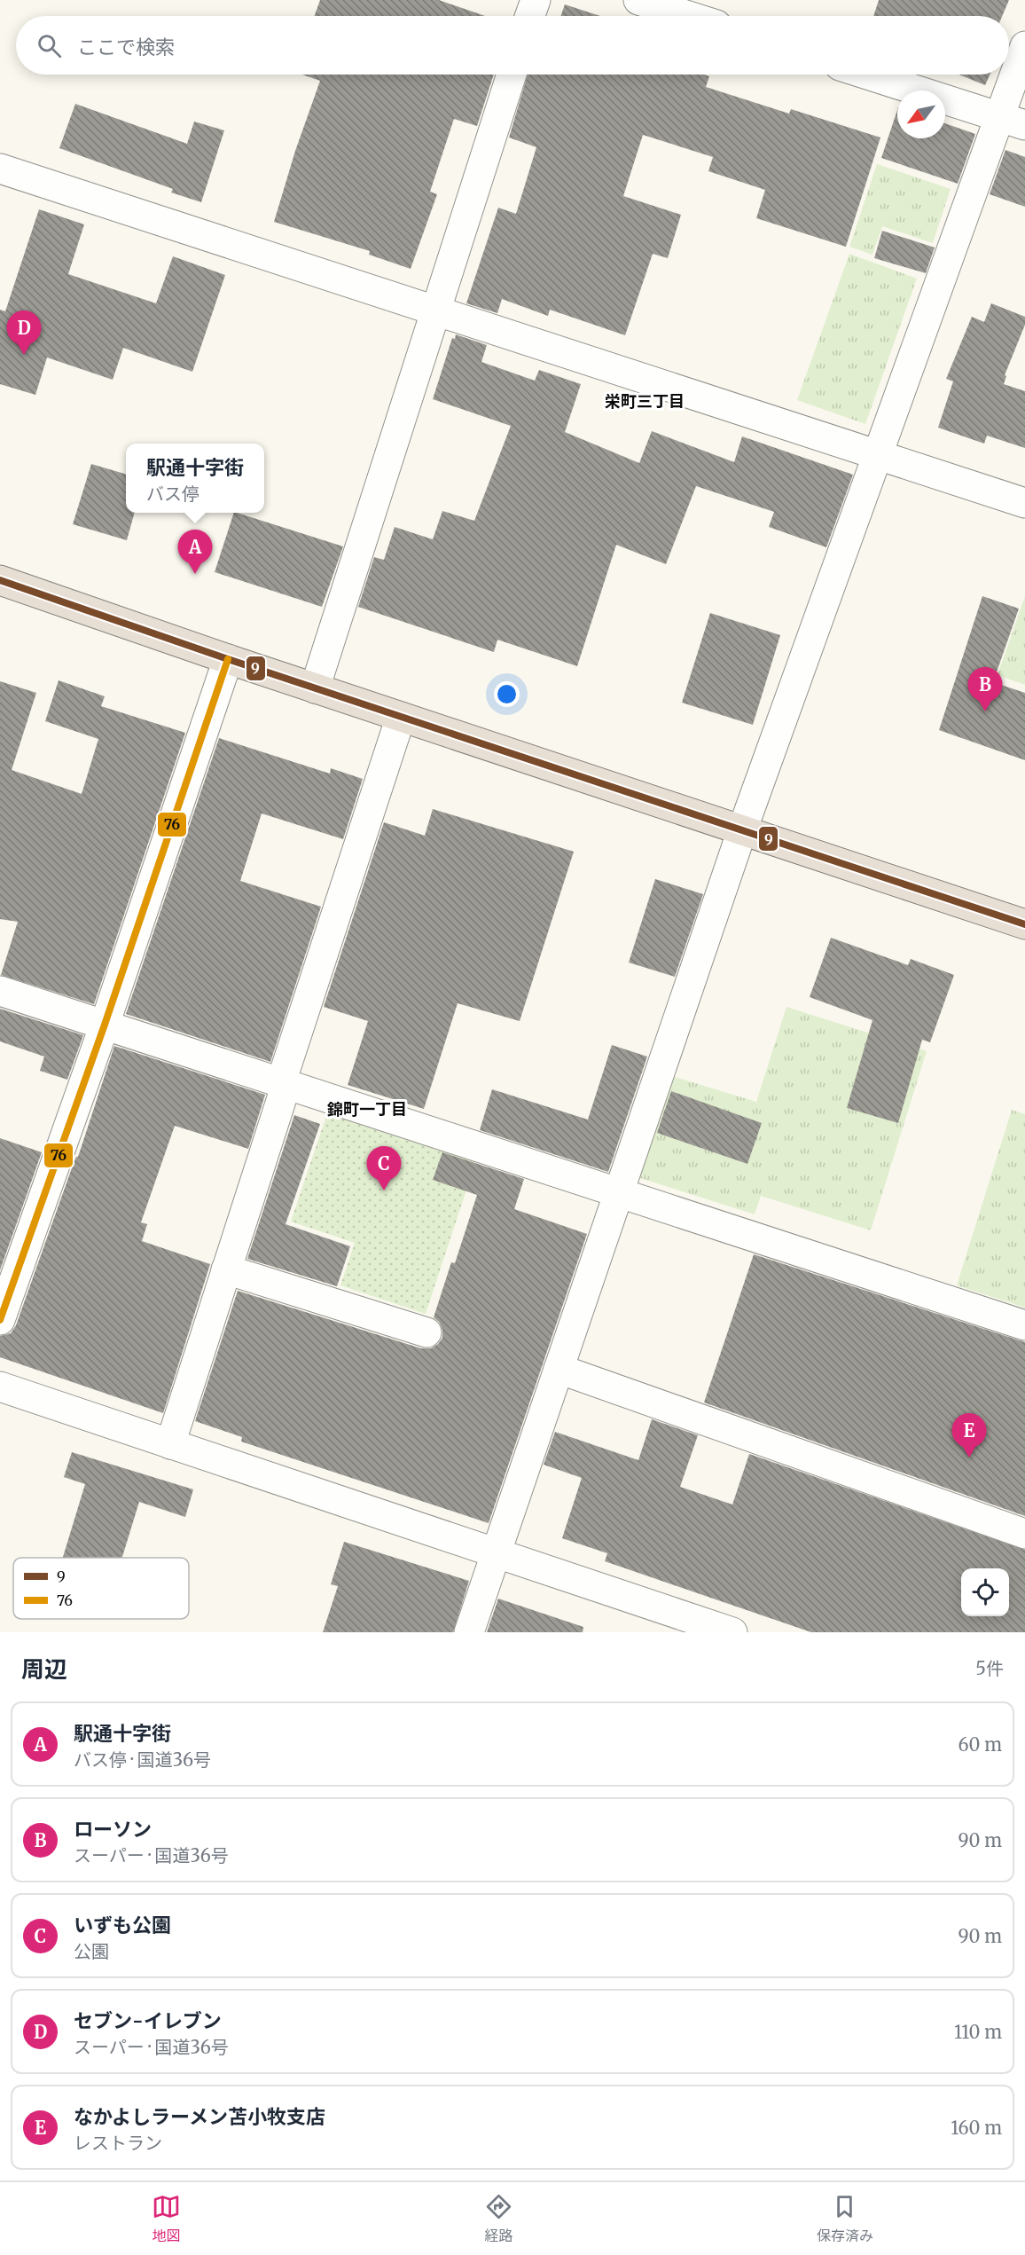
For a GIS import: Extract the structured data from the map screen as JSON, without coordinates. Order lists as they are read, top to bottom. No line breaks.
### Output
{"districts":["栄町三丁目","錦町一丁目"],"lines":["transit line 9","transit line 76"],"legend":["9","76"],"north":"bottom left","page":{"search":"ここで検索","pins":["D","A","B","C","E"],"popup":["駅通十字街","バス停"],"heading":["周辺","5件"],"list":[{"mark":"A","name":"駅通十字街","note":"バス停 · 国道36号","value":"60 m"},{"mark":"B","name":"ローソン","note":"スーパー · 国道36号","value":"90 m"},{"mark":"C","name":"いずも公園","note":"公園","value":"90 m"},{"mark":"D","name":"セブン-イレブン","note":"スーパー · 国道36号","value":"110 m"},{"mark":"E","name":"なかよしラーメン苫小牧支店","note":"レストラン","value":"160 m"}],"nav":["地図","経路","保存済み"]}}
